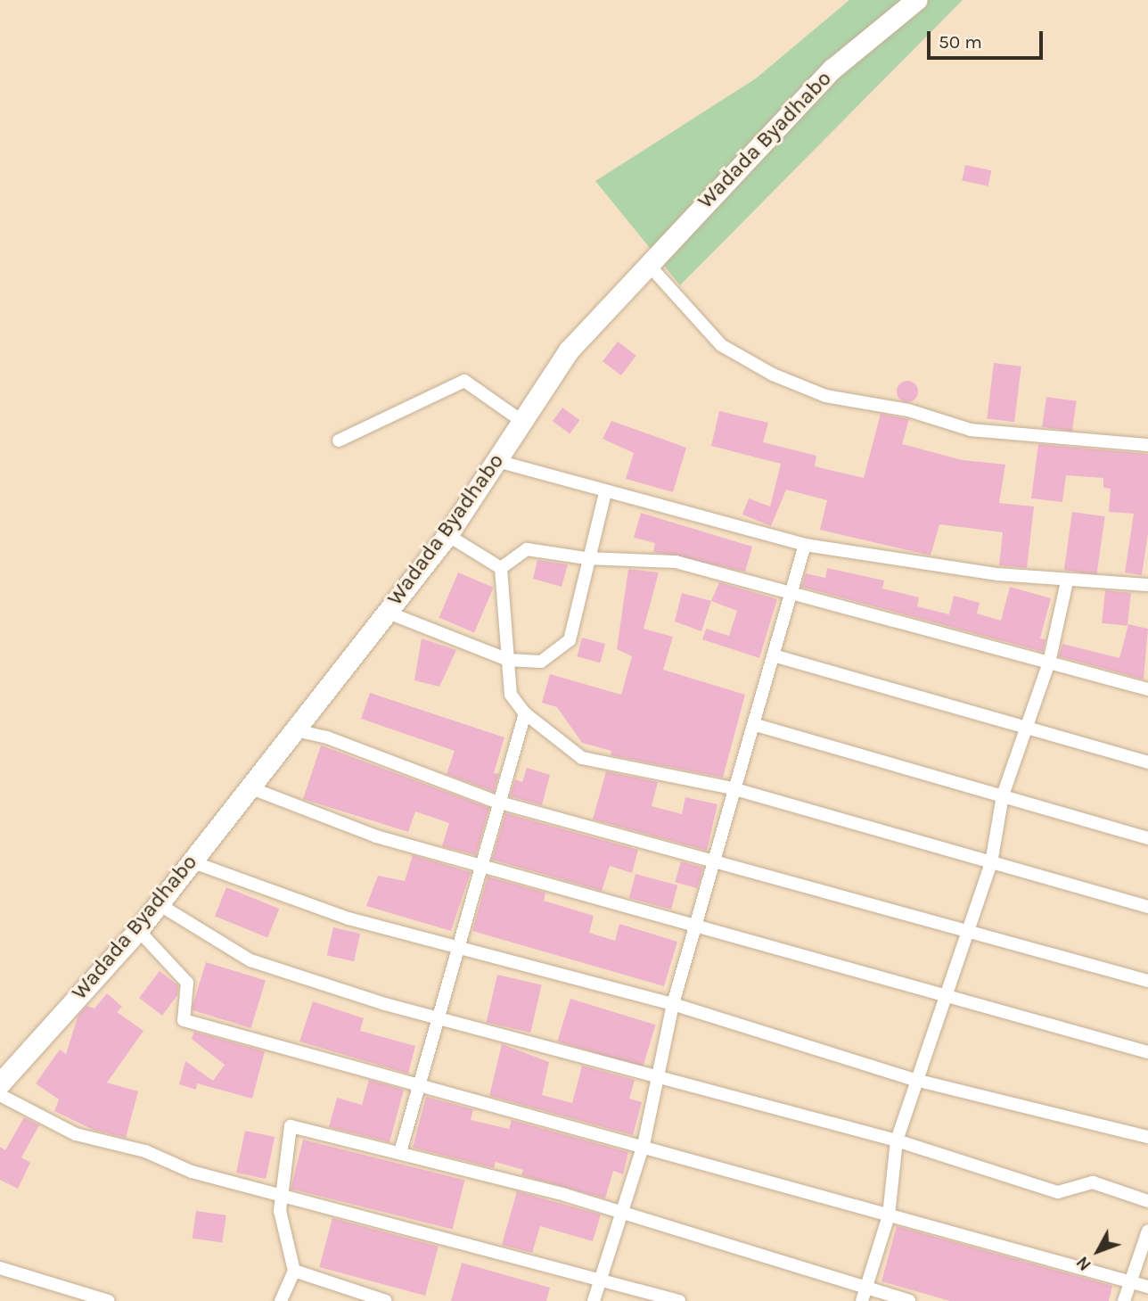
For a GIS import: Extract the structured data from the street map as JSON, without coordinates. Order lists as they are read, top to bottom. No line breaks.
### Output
{"streets":{"main road":["Wadada Byadhabo"]},"scale_bar":"50 m","north":"bottom left"}
